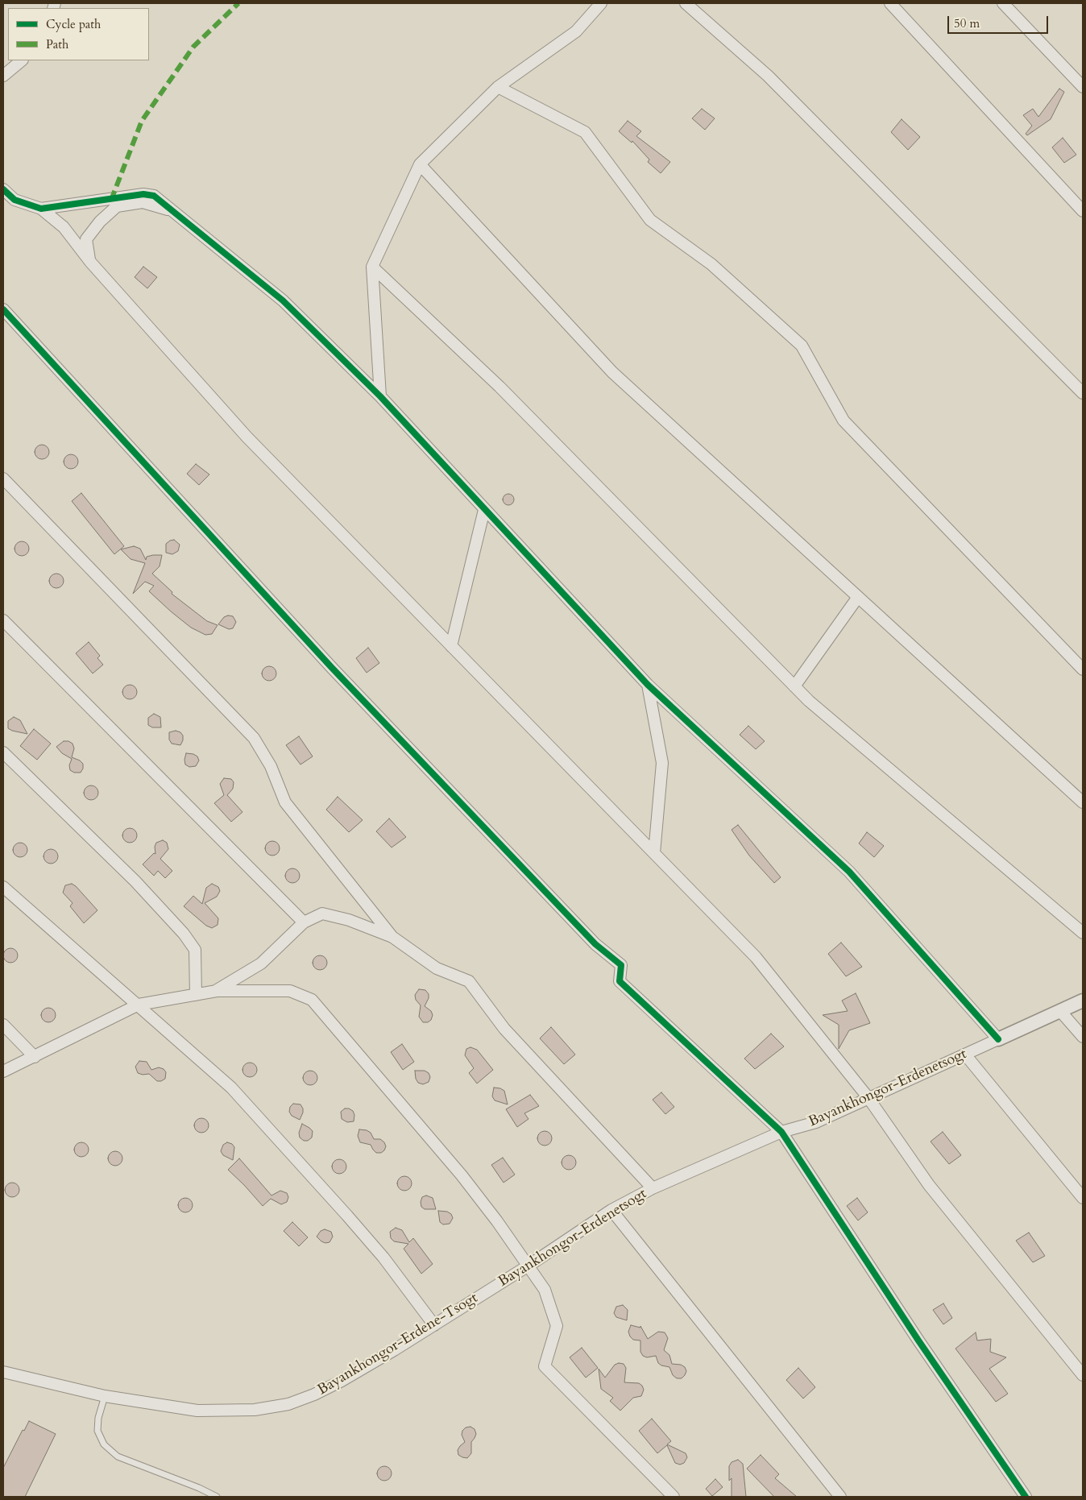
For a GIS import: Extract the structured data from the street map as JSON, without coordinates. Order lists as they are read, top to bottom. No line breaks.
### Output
{"streets":{"street":["Bayankhongor-Erdenetsogt","Bayankhongor-Erdene-Tsogt"]},"crossings":[["Bayankhongor-Erdenetsogt","Bayankhongor-Erdene-Tsogt"]],"legend":["Cycle path","Path"],"scale_bar":"50 m"}
